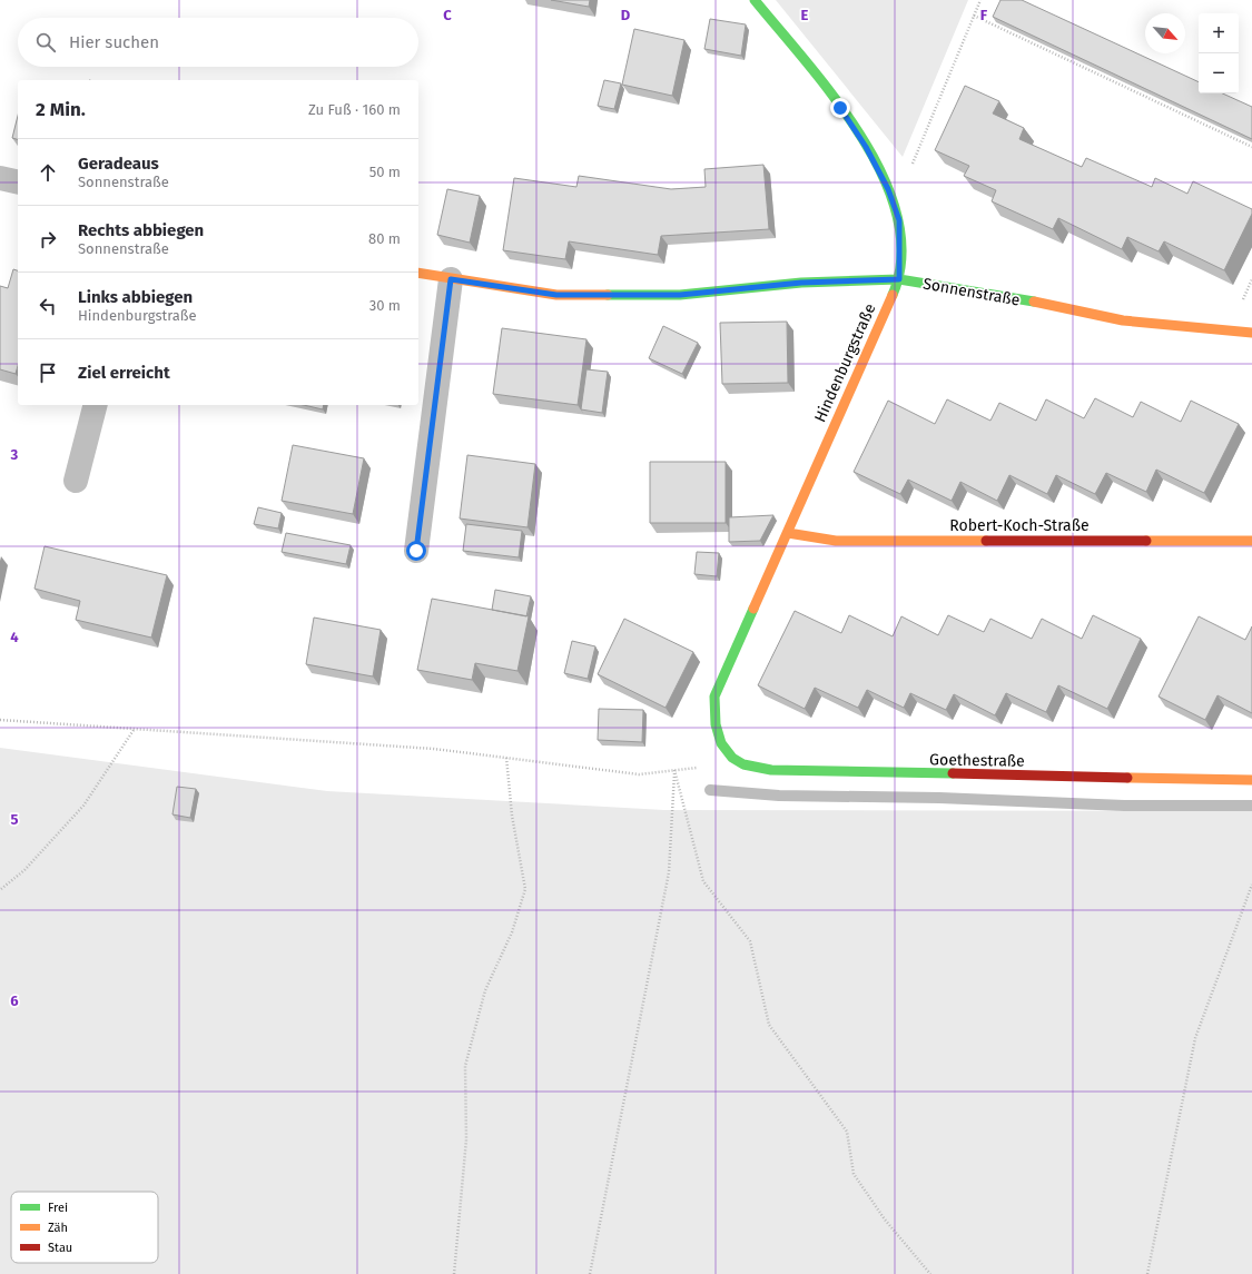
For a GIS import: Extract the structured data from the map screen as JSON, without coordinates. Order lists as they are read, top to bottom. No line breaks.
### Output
{"streets":{"street":["Sonnenstraße","Hindenburgstraße","Robert-Koch-Straße","Goethestraße"]},"crossings":[["Sonnenstraße","Hindenburgstraße"],["Hindenburgstraße","Robert-Koch-Straße"],["Hindenburgstraße","Goethestraße"]],"legend":["Frei","Zäh","Stau"],"north":"bottom right","page":{"map_buttons":["+","−"],"search":"Hier suchen","heading":["2 Min.","Zu Fuß · 160 m"],"list":[["Geradeaus","Sonnenstraße","50 m"],["Rechts abbiegen","Sonnenstraße","80 m"],["Links abbiegen","Hindenburgstraße","30 m"],"Ziel erreicht"]},"grid":{"columns":["C","D","E","F"],"rows":["3","4","5","6"]}}
